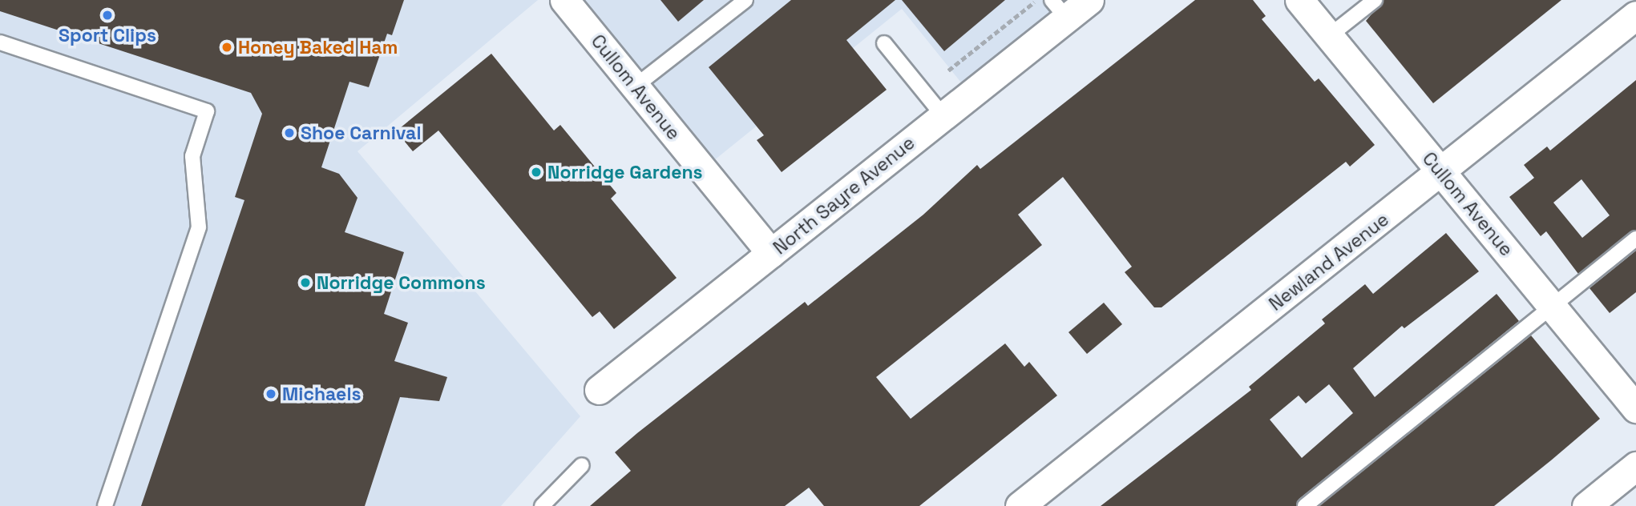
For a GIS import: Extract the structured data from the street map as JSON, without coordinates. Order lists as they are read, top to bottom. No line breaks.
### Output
{"streets":{"street":["Cullom Avenue","North Sayre Avenue","Newland Avenue"]},"crossings":[["Cullom Avenue","North Sayre Avenue"],["Cullom Avenue","Newland Avenue"]],"places":["Sport Clips","Honey Baked Ham","Shoe Carnival","Norridge Gardens","Norridge Commons","Michaels"]}
